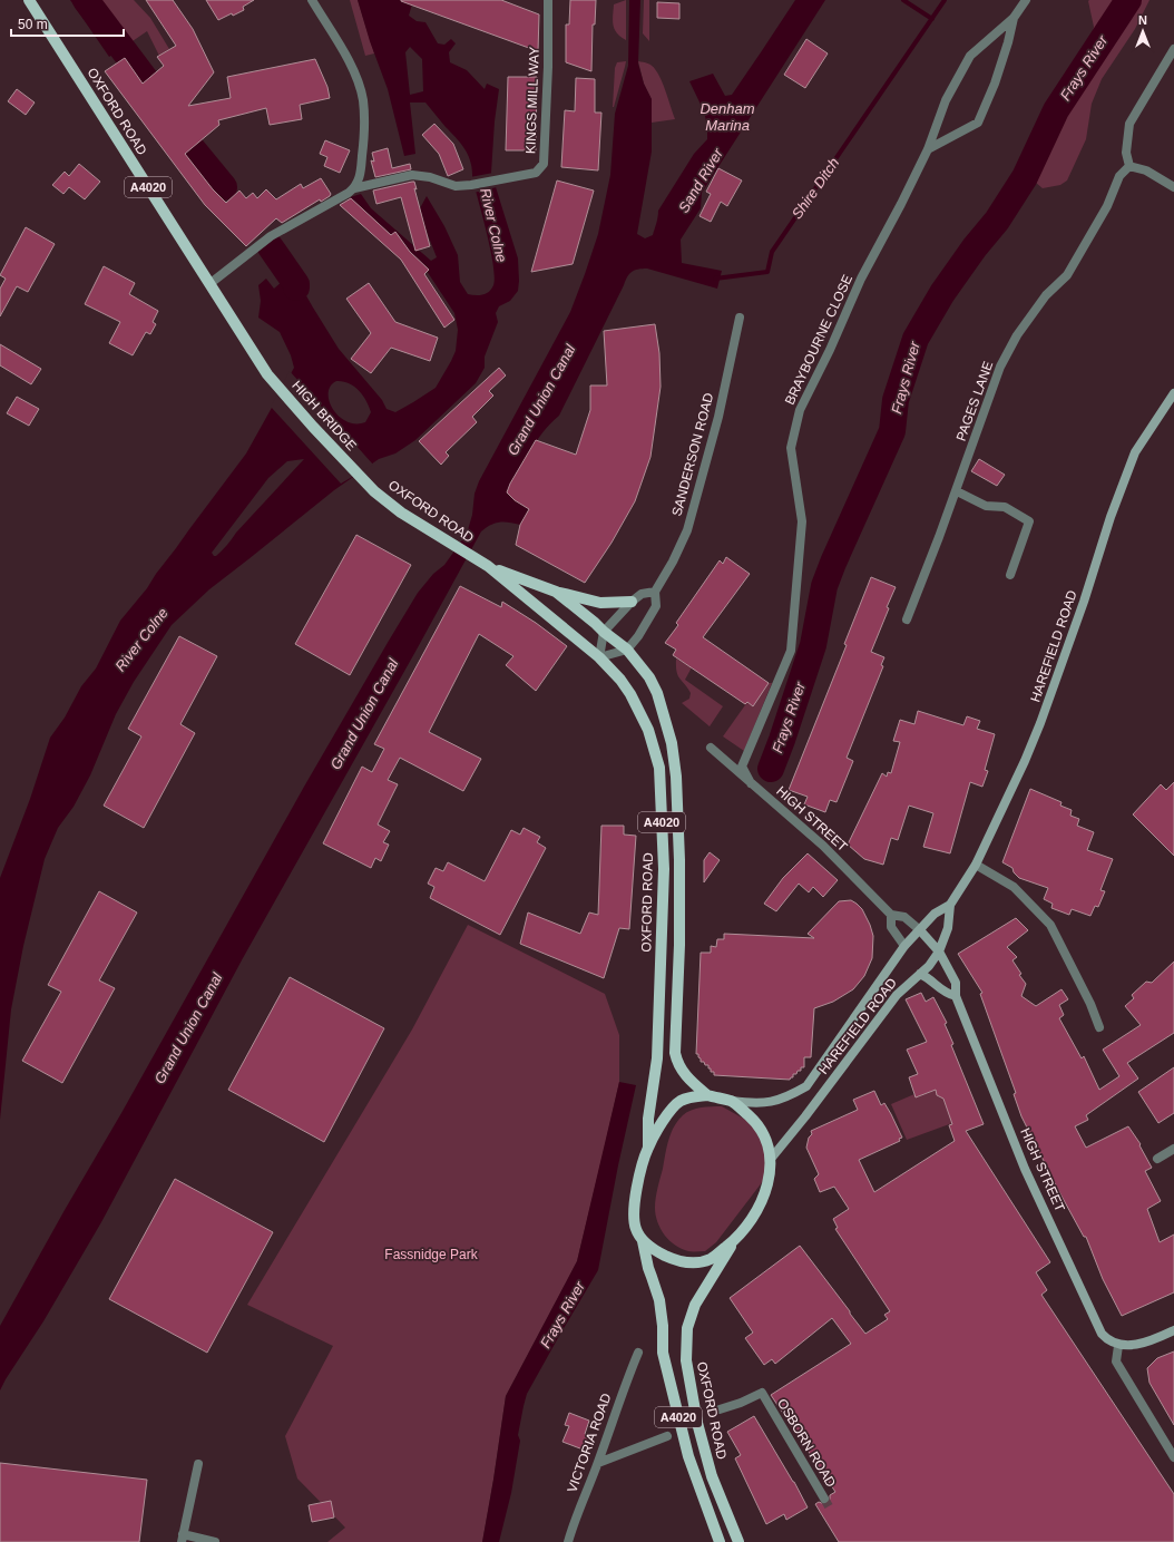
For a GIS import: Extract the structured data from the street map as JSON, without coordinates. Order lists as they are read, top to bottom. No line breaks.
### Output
{"streets":{"main road":["OXFORD ROAD","A4020","HIGH BRIDGE","HAREFIELD ROAD","HIGH STREET"],"street":["KINGS MILL WAY","BRAYBOURNE CLOSE","PAGES LANE","SANDERSON ROAD","VICTORIA ROAD","OSBORN ROAD"]},"crossings":[["KINGS MILL WAY","OXFORD ROAD"],["OXFORD ROAD","A4020"],["OXFORD ROAD","HIGH BRIDGE"],["OXFORD ROAD","HAREFIELD ROAD"],["A4020","HAREFIELD ROAD"],["BRAYBOURNE CLOSE","HIGH STREET"],["HAREFIELD ROAD","HIGH STREET"]],"water":["Frays River","Denham Marina","Sand River","Shire Ditch","River Colne","Grand Union Canal"],"parks":["Fassnidge Park"],"scale_bar":"50 m","north":"top"}
